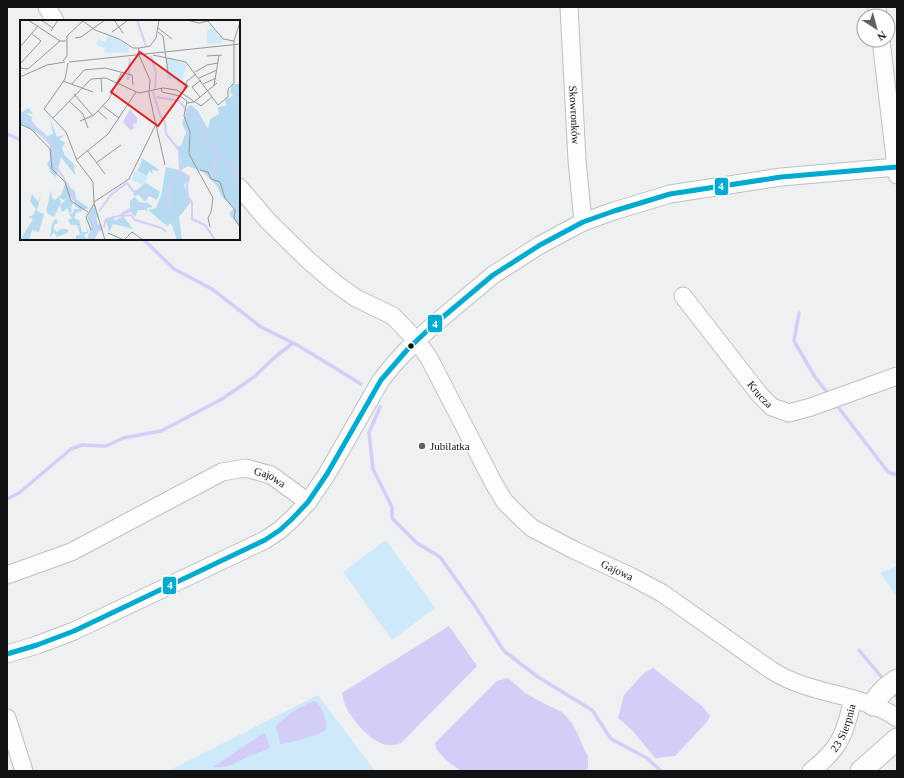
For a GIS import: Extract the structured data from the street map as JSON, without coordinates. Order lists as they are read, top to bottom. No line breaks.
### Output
{"streets":{"street":["Skowronków","Krucza","Gajowa","23 Sierpnia"]},"crossings":[["Gajowa","23 Sierpnia"]],"places":["Jubilatka"],"lines":["transit line 4"],"north":"bottom right"}
